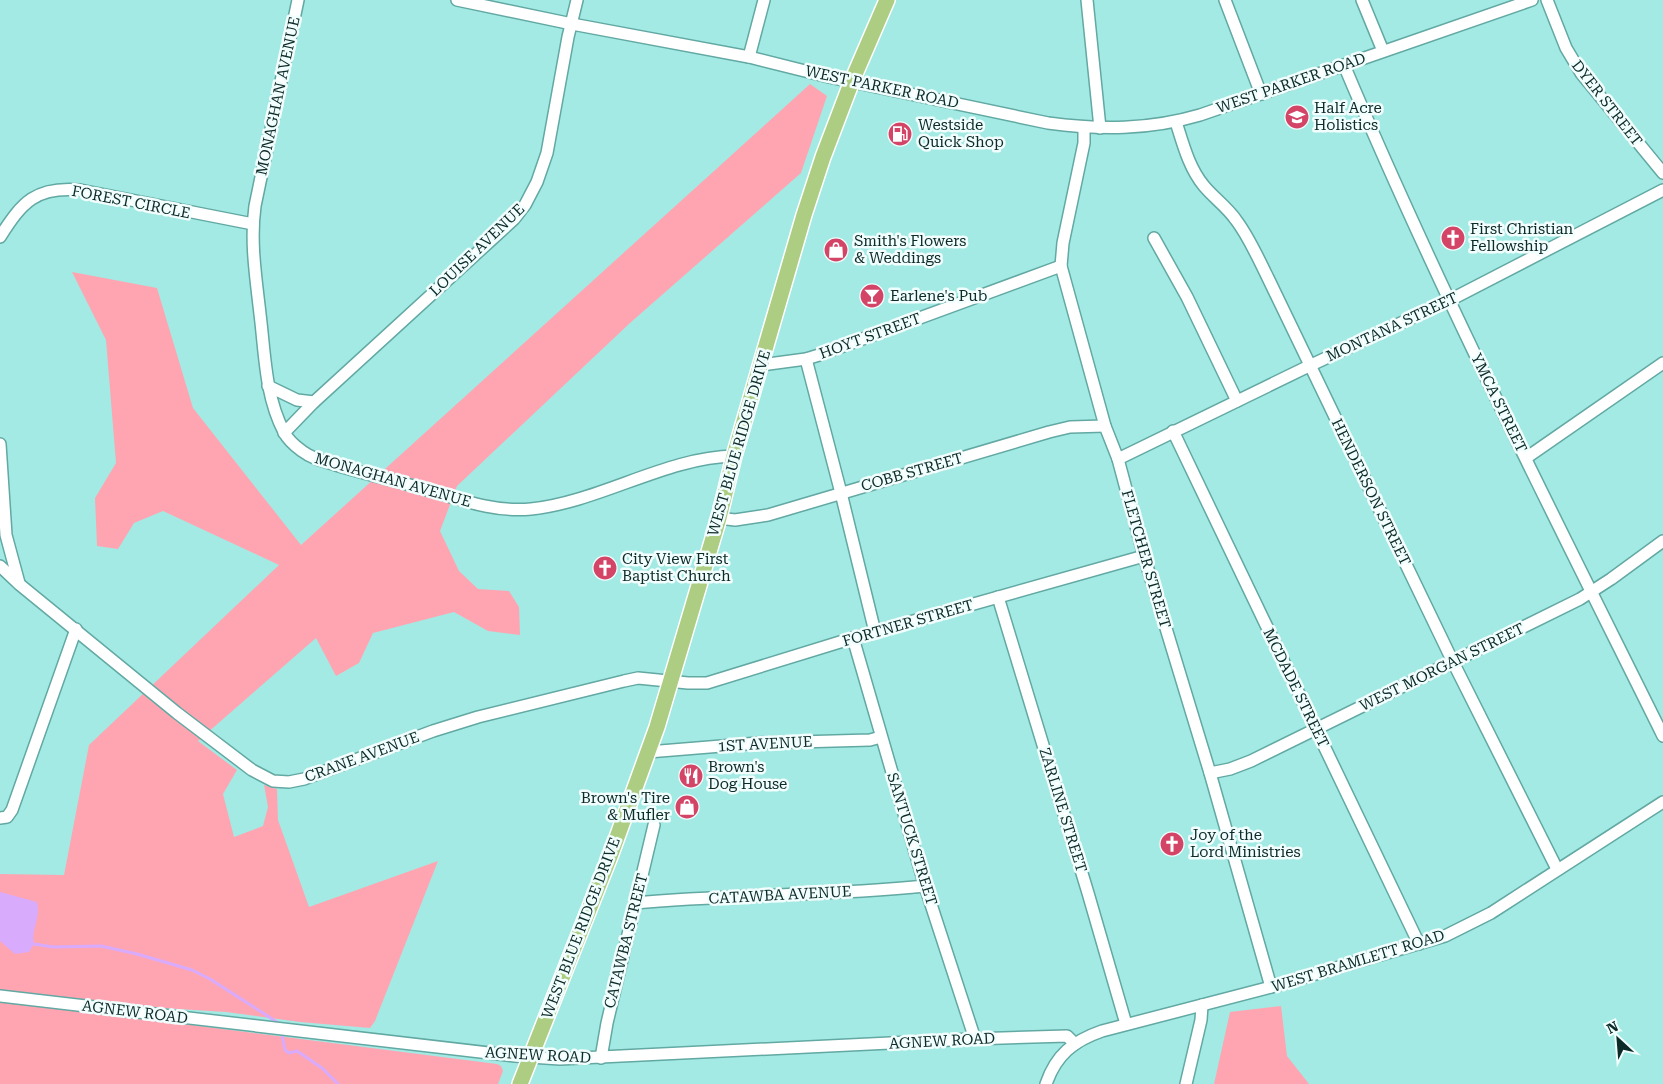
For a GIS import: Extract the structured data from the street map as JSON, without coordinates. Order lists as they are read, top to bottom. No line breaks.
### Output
{"streets":{"main road":["WEST BLUE RIDGE DRIVE"],"street":["WEST PARKER ROAD","MONAGHAN AVENUE","DYER STREET","FOREST CIRCLE","LOUISE AVENUE","MONTANA STREET","HOYT STREET","YMCA STREET","COBB STREET","HENDERSON STREET","FLETCHER STREET","FORTNER STREET","WEST MORGAN STREET","MCDADE STREET","1ST AVENUE","CRANE AVENUE","ZARLINE STREET","SANTUCK STREET","CATAWBA AVENUE","CATAWBA STREET","WEST BRAMLETT ROAD","AGNEW ROAD"]},"crossings":[["WEST PARKER ROAD","LOUISE AVENUE"],["WEST PARKER ROAD","YMCA STREET"],["WEST PARKER ROAD","WEST BLUE RIDGE DRIVE"],["WEST PARKER ROAD","HENDERSON STREET"],["WEST PARKER ROAD","FLETCHER STREET"],["MONAGHAN AVENUE","FOREST CIRCLE"],["MONAGHAN AVENUE","LOUISE AVENUE"],["MONAGHAN AVENUE","WEST BLUE RIDGE DRIVE"],["MONTANA STREET","YMCA STREET"],["MONTANA STREET","HENDERSON STREET"],["MONTANA STREET","FLETCHER STREET"],["MONTANA STREET","MCDADE STREET"],["HOYT STREET","WEST BLUE RIDGE DRIVE"],["HOYT STREET","FLETCHER STREET"],["YMCA STREET","WEST MORGAN STREET"],["WEST BLUE RIDGE DRIVE","COBB STREET"],["WEST BLUE RIDGE DRIVE","FORTNER STREET"],["WEST BLUE RIDGE DRIVE","1ST AVENUE"],["WEST BLUE RIDGE DRIVE","CRANE AVENUE"],["WEST BLUE RIDGE DRIVE","AGNEW ROAD"],["COBB STREET","FLETCHER STREET"],["HENDERSON STREET","WEST MORGAN STREET"],["HENDERSON STREET","WEST BRAMLETT ROAD"],["FLETCHER STREET","FORTNER STREET"],["FLETCHER STREET","WEST MORGAN STREET"],["FLETCHER STREET","WEST BRAMLETT ROAD"],["FORTNER STREET","CRANE AVENUE"],["FORTNER STREET","ZARLINE STREET"],["FORTNER STREET","SANTUCK STREET"],["WEST MORGAN STREET","MCDADE STREET"],["MCDADE STREET","WEST BRAMLETT ROAD"],["1ST AVENUE","SANTUCK STREET"],["ZARLINE STREET","WEST BRAMLETT ROAD"],["SANTUCK STREET","CATAWBA AVENUE"],["SANTUCK STREET","AGNEW ROAD"],["CATAWBA AVENUE","CATAWBA STREET"],["CATAWBA STREET","AGNEW ROAD"],["WEST BRAMLETT ROAD","AGNEW ROAD"]],"places":{"school or university":["Half Acre Holistics"],"fuel station":["Westside Quick Shop"],"church":["First Christian Fellowship","City View First Baptist Church","Joy of the Lord Ministries"],"shop":["Smith's Flowers & Weddings","Brown's Tire & Mufler"],"bar":["Earlene's Pub"],"restaurant":["Brown's Dog House"]},"north":"top left"}
